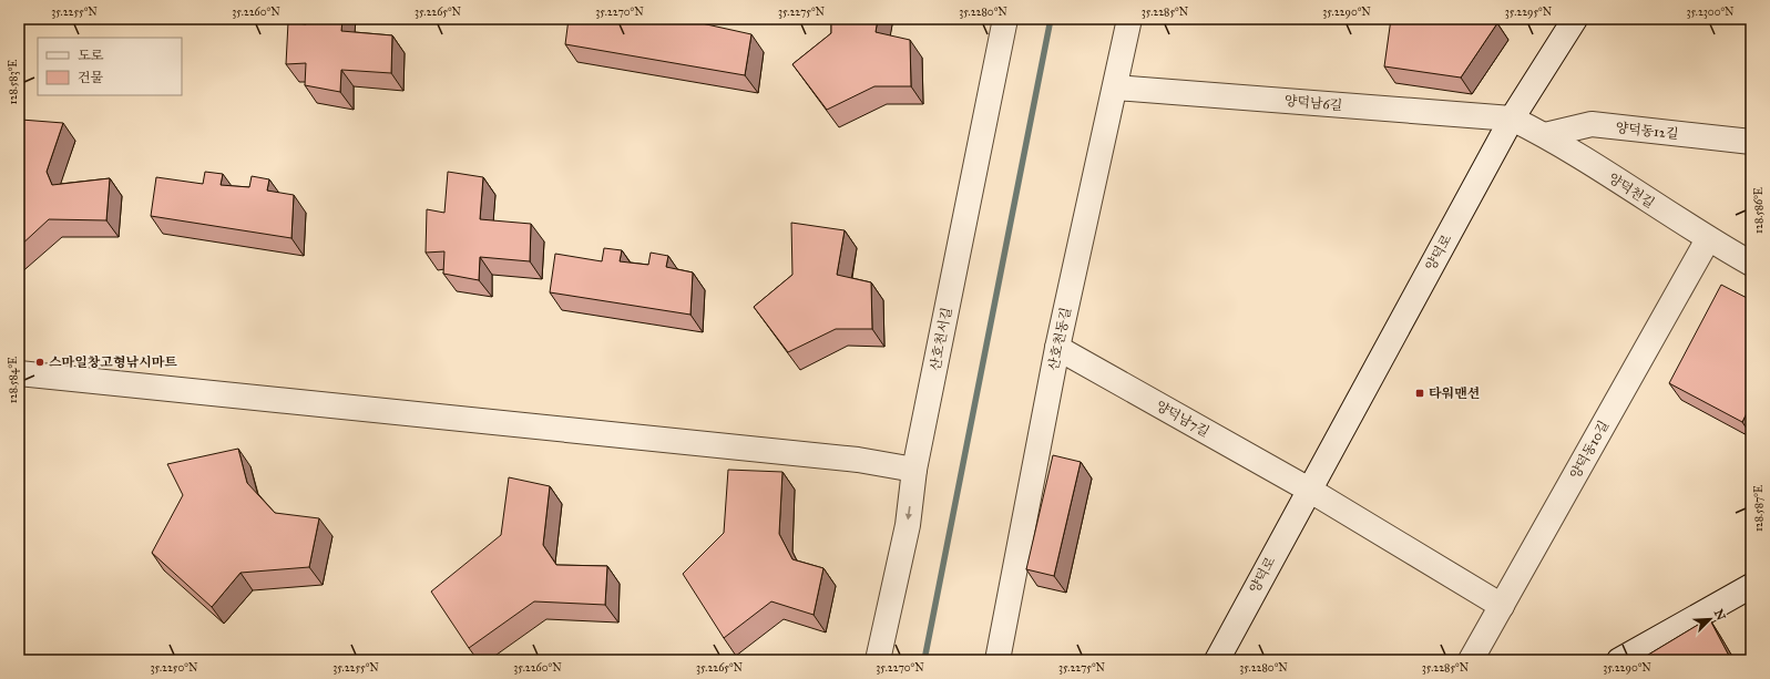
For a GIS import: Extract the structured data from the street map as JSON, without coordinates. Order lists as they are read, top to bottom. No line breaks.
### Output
{"streets":{"street":["양덕남6길","양덕동12길","양덕천길","양덕로","산호천서길","산호천동길","양덕남7길","양덕동10길"]},"crossings":[["양덕남6길","양덕천길"],["양덕남6길","양덕로"],["양덕남6길","산호천동길"],["양덕동12길","양덕천길"],["양덕천길","양덕로"],["양덕천길","양덕동10길"],["양덕로","양덕남7길"],["산호천동길","양덕남7길"]],"places":{"other":["스마일창고형낚시마트"],"transit":["타워맨션"]},"legend":["도로","건물"],"north":"top right","coordinates":["35.2255°N","35.2260°N","35.2265°N","35.2270°N","35.2275°N","35.2280°N","35.2285°N","35.2290°N","35.2295°N","35.2300°N","128.583°E","128.586°E","128.584°E","128.587°E","35.2250°N"]}
